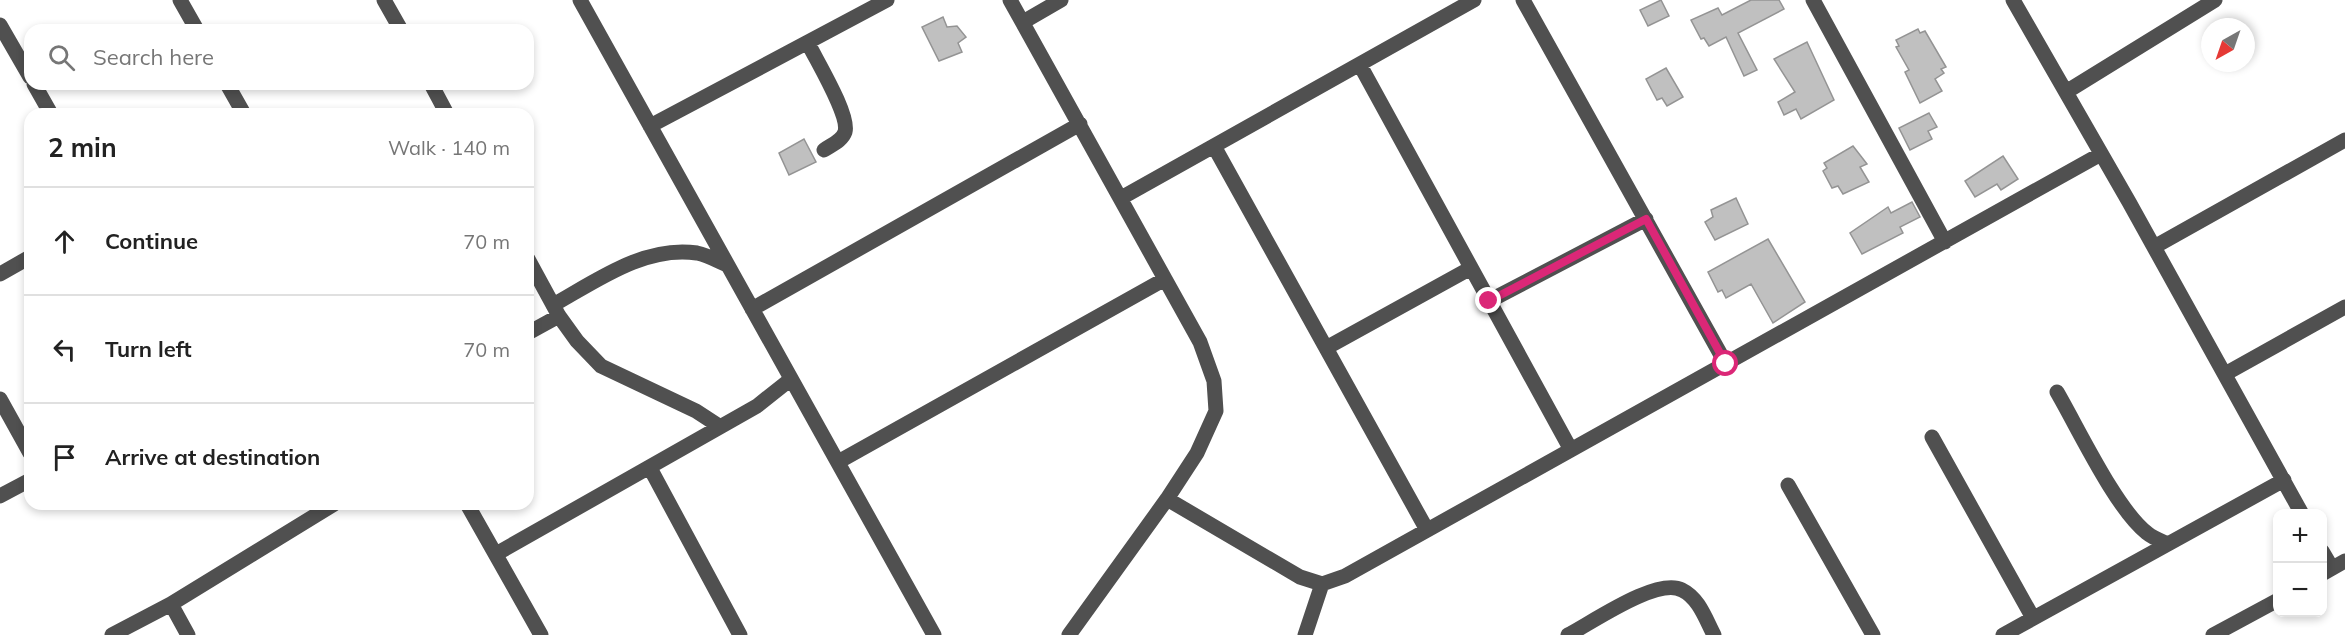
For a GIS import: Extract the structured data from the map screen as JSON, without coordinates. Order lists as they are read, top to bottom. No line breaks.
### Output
{"north":"bottom left","page":{"search":"Search here","heading":["2 min","Walk · 140 m"],"list":[["Continue","70 m"],["Turn left","70 m"],"Arrive at destination"],"map_buttons":["+","−"]}}
